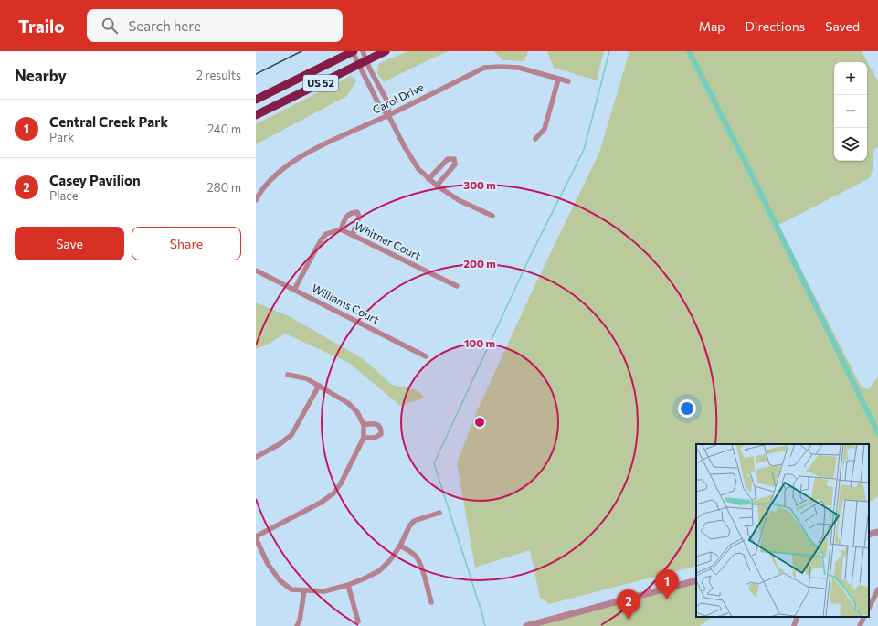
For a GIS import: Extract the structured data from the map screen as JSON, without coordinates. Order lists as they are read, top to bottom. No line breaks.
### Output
{"streets":{"highway":["US 52"],"street":["Carol Drive","Whitner Court","Williams Court"]},"crossings":[["Whitner Court","Williams Court"]],"page":{"header":"Trailo","search":"Search here","nav":["Map","Directions","Saved"],"heading":["Nearby","2 results"],"map_buttons":["+","−"],"list":[{"mark":"1","name":"Central Creek Park","note":"Park","value":"240 m"},{"mark":"2","name":"Casey Pavilion","note":"Place","value":"280 m"}],"buttons":["Save","Share"],"pins":["1","2"]},"rings":["300 m","200 m","100 m"]}
